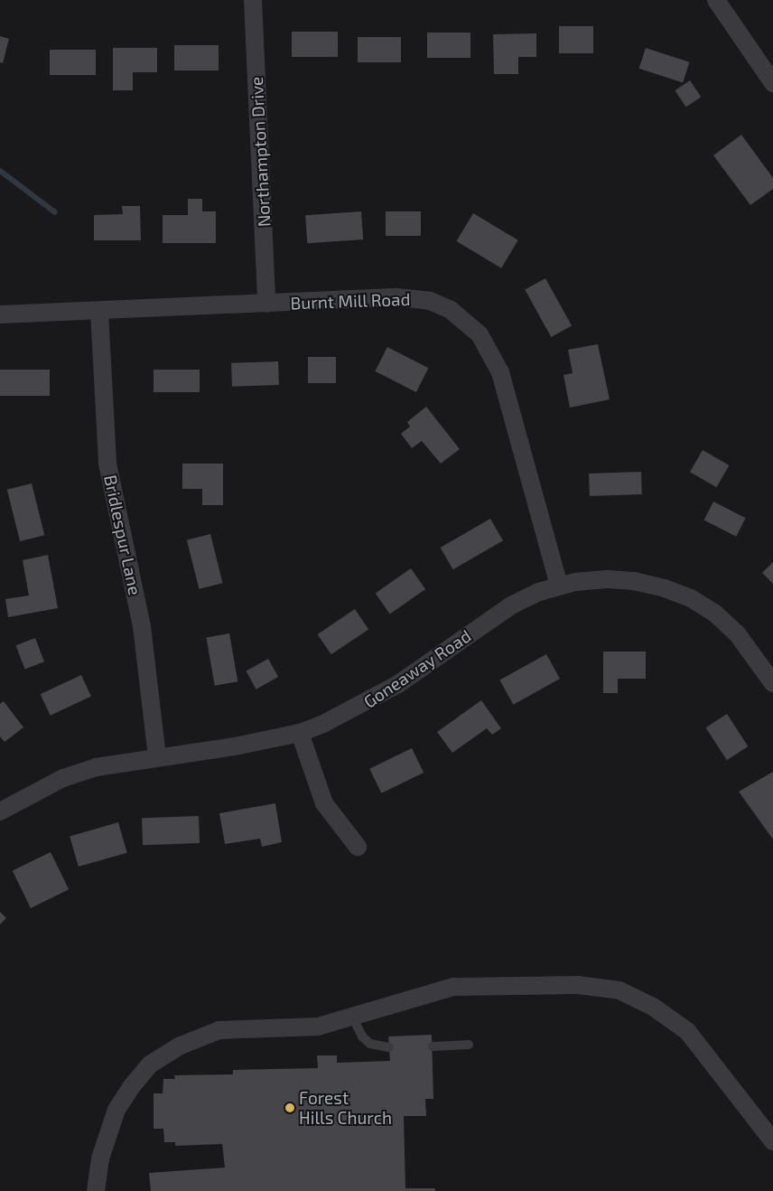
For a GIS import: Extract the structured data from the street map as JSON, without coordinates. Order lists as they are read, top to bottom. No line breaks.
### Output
{"streets":{"street":["Northampton Drive","Burnt Mill Road","Bridlespur Lane","Goneaway Road"]},"crossings":[["Northampton Drive","Burnt Mill Road"],["Burnt Mill Road","Bridlespur Lane"],["Burnt Mill Road","Goneaway Road"],["Bridlespur Lane","Goneaway Road"]],"places":["Forest Hills Church"]}
